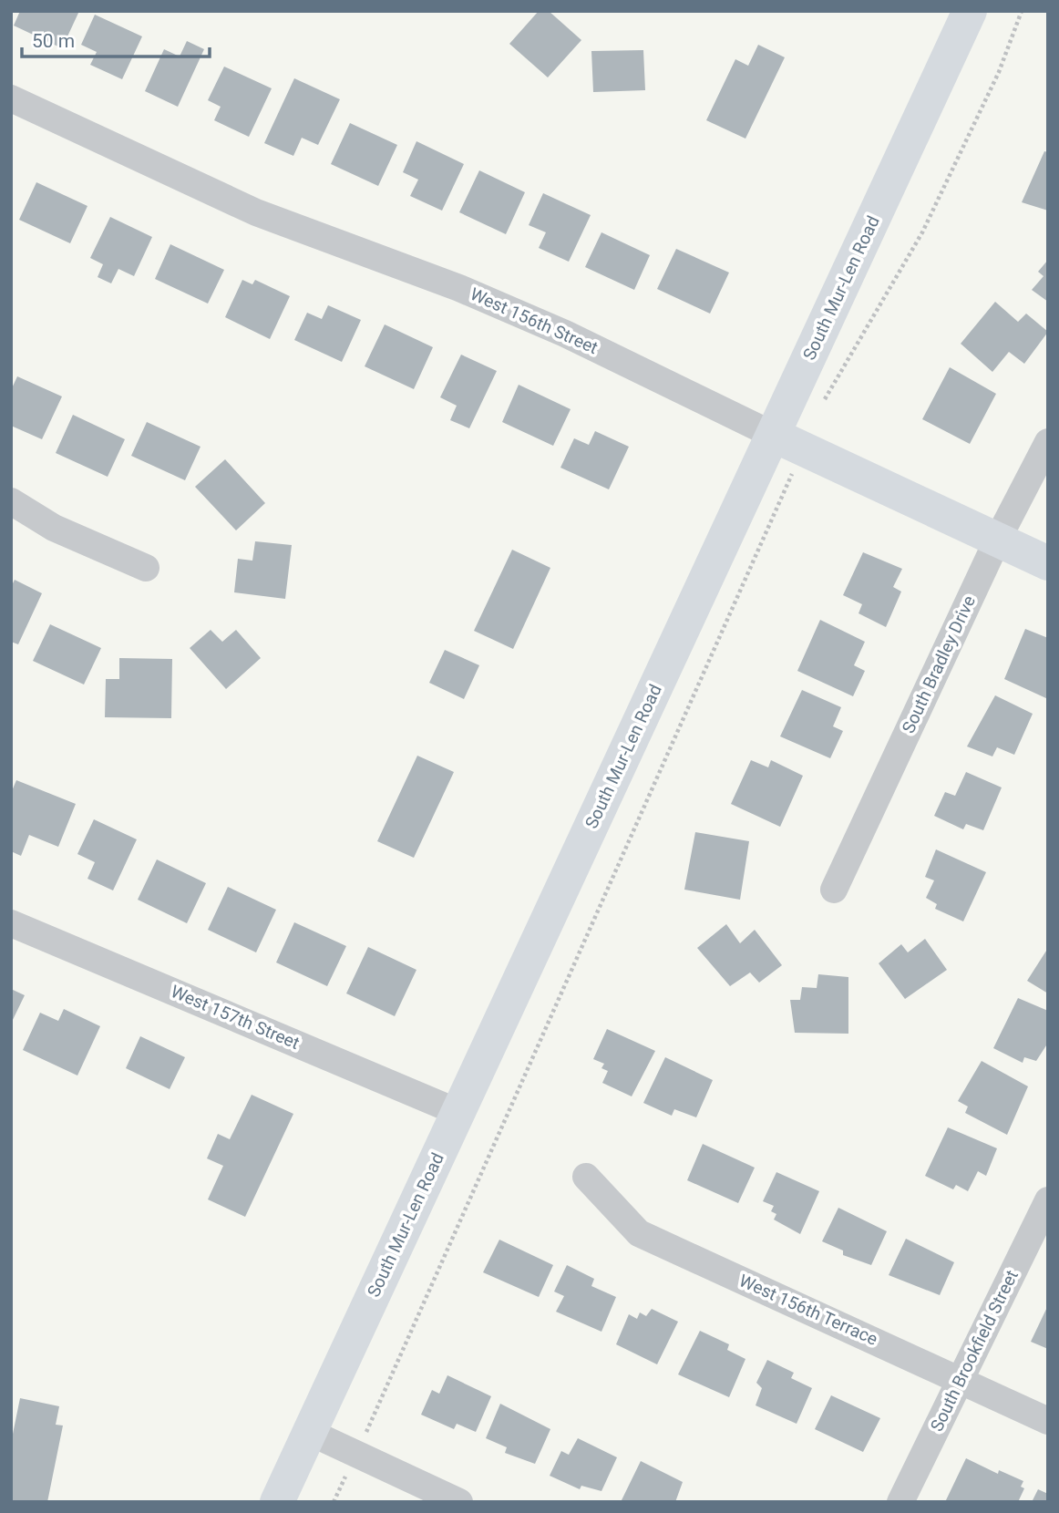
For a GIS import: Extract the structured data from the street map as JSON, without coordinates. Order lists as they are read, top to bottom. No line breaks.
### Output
{"streets":{"main road":["South Mur-Len Road","West 156th Street"],"street":["South Bradley Drive","West 157th Street","West 156th Terrace","South Brookfield Street"]},"crossings":[["South Mur-Len Road","West 156th Street"],["South Mur-Len Road","West 157th Street"],["West 156th Street","South Bradley Drive"],["West 156th Terrace","South Brookfield Street"]],"scale_bar":"50 m"}
